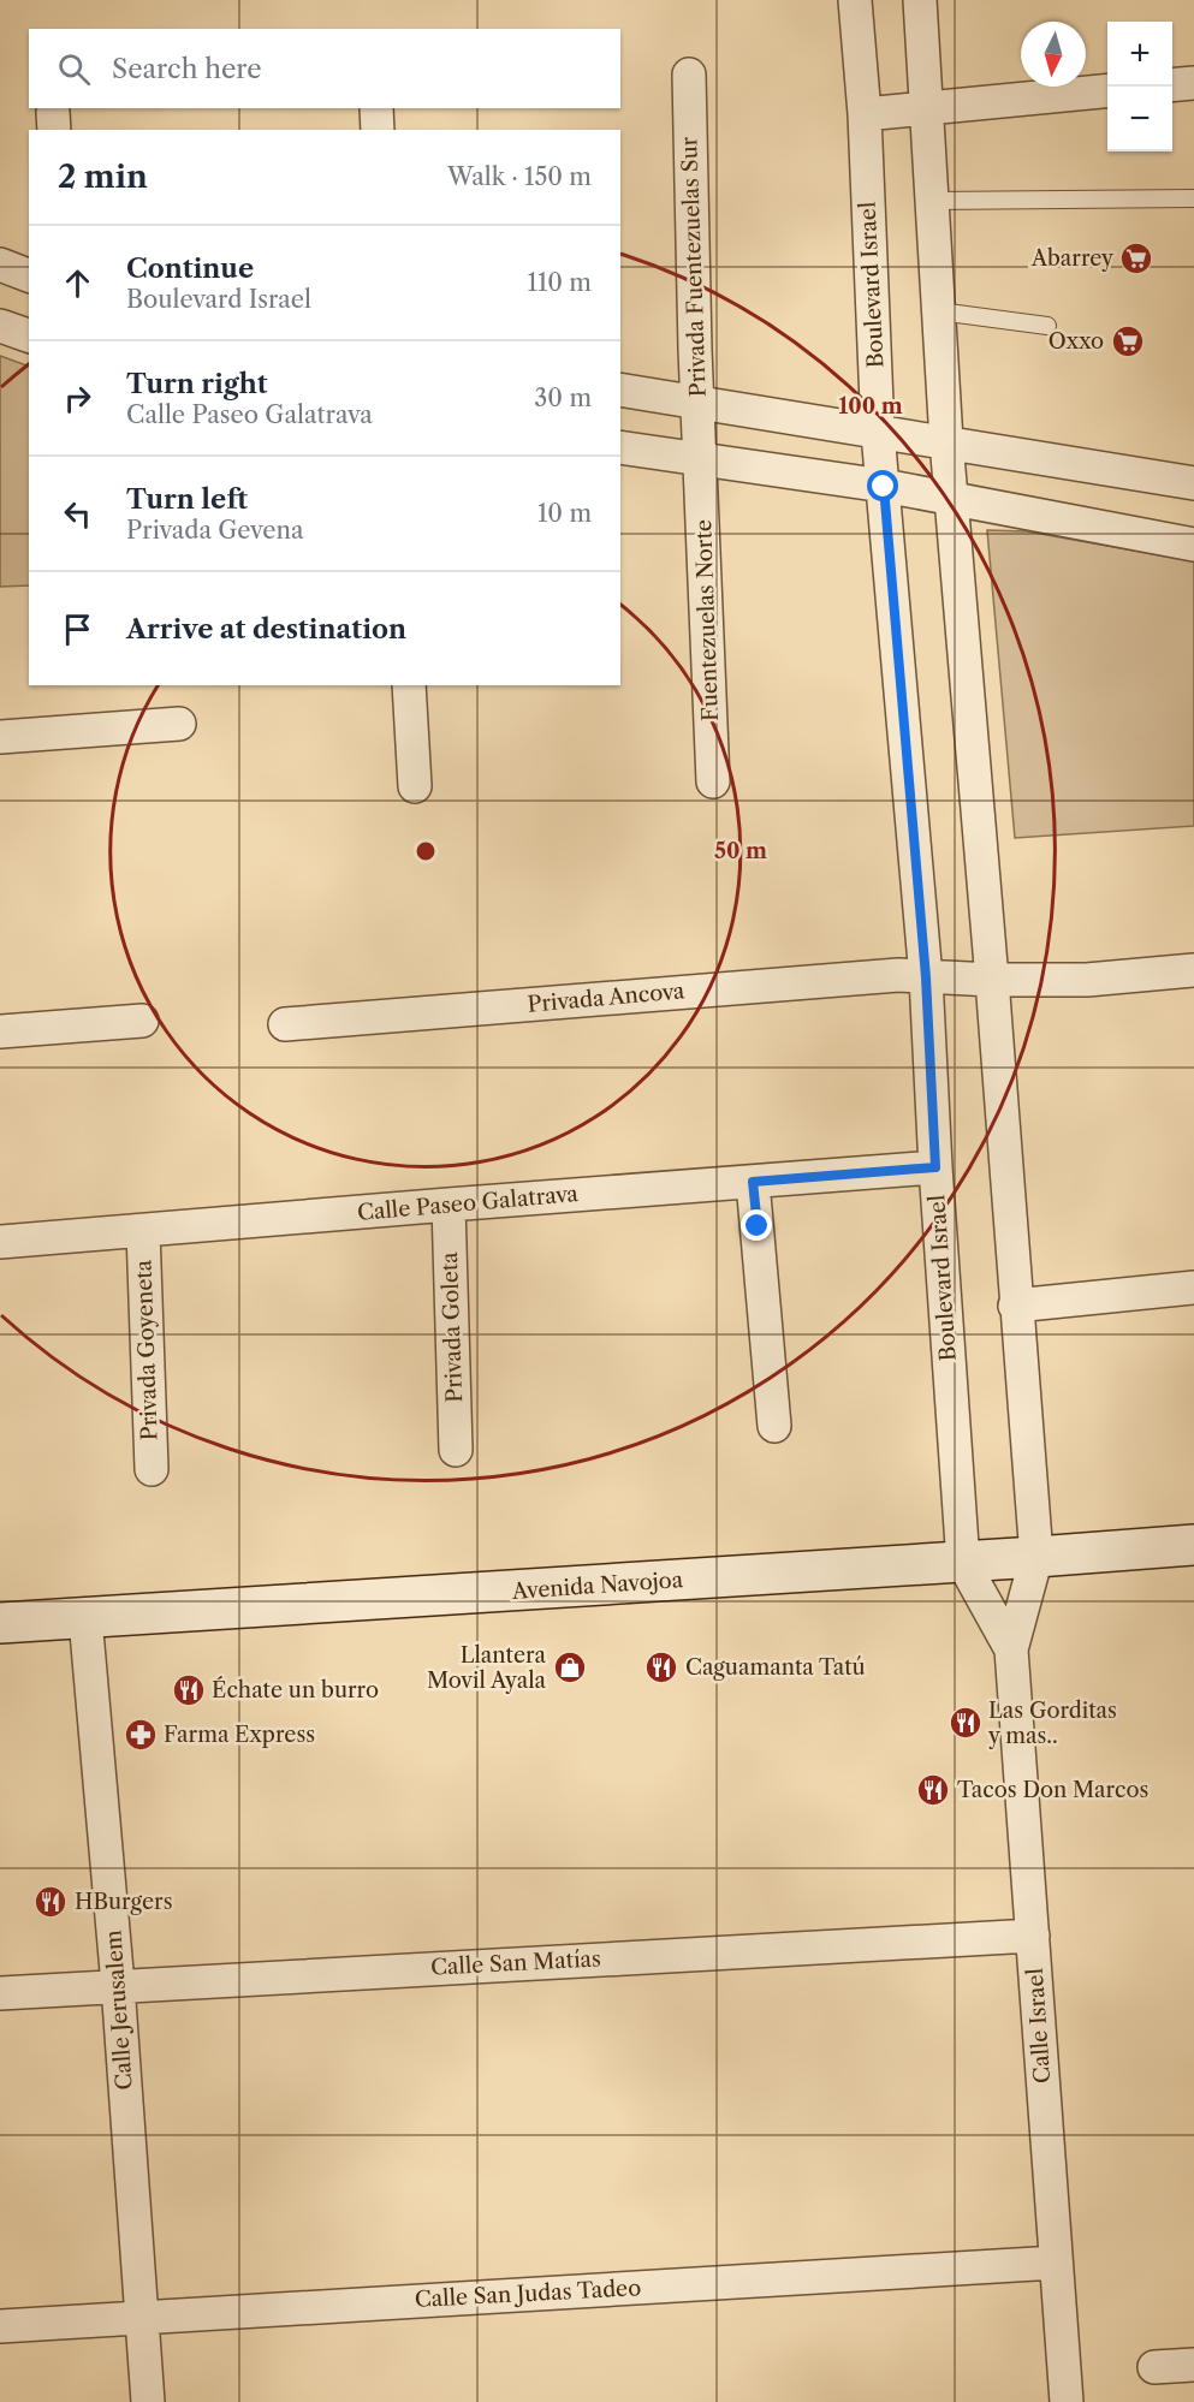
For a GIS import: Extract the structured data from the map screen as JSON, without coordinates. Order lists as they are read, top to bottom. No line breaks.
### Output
{"streets":{"street":["Privada Fuentezuelas Sur","Boulevard Israel","Fuentezuelas Norte","Privada Ancova","Calle Paseo Galatrava","Privada Goleta","Privada Goyeneta","Avenida Navojoa","Calle San Matías","Calle Jerusalem","Calle Israel","Calle San Judas Tadeo"]},"crossings":[["Privada Fuentezuelas Sur","Fuentezuelas Norte"],["Boulevard Israel","Privada Ancova"],["Boulevard Israel","Calle Paseo Galatrava"],["Boulevard Israel","Avenida Navojoa"],["Boulevard Israel","Calle Israel"],["Calle Paseo Galatrava","Privada Goleta"],["Calle Paseo Galatrava","Privada Goyeneta"],["Avenida Navojoa","Calle Jerusalem"],["Avenida Navojoa","Calle Israel"],["Calle San Matías","Calle Jerusalem"],["Calle San Matías","Calle Israel"],["Calle Jerusalem","Calle San Judas Tadeo"],["Calle Israel","Calle San Judas Tadeo"]],"places":{"supermarket":["Abarrey","Oxxo"],"shop":["Llantera Movil Ayala"],"restaurant":["Caguamanta Tatú","Échate un burro","Las Gorditas y mas..","Tacos Don Marcos","HBurgers"],"pharmacy":["Farma Express"]},"north":"bottom","page":{"map_buttons":["+","−"],"search":"Search here","heading":["2 min","Walk · 150 m"],"list":[["Continue","Boulevard Israel","110 m"],["Turn right","Calle Paseo Galatrava","30 m"],["Turn left","Privada Gevena","10 m"],"Arrive at destination"]},"rings":["100 m","50 m"]}
